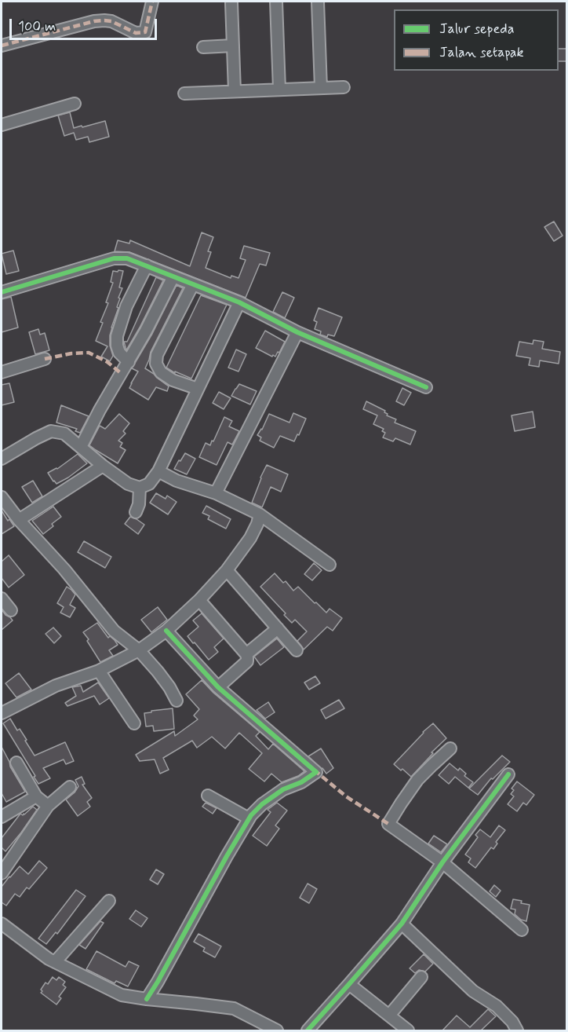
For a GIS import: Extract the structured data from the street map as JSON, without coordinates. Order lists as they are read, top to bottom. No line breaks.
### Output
{"legend":["Jalur sepeda","Jalan setapak"],"scale_bar":"100 m"}
